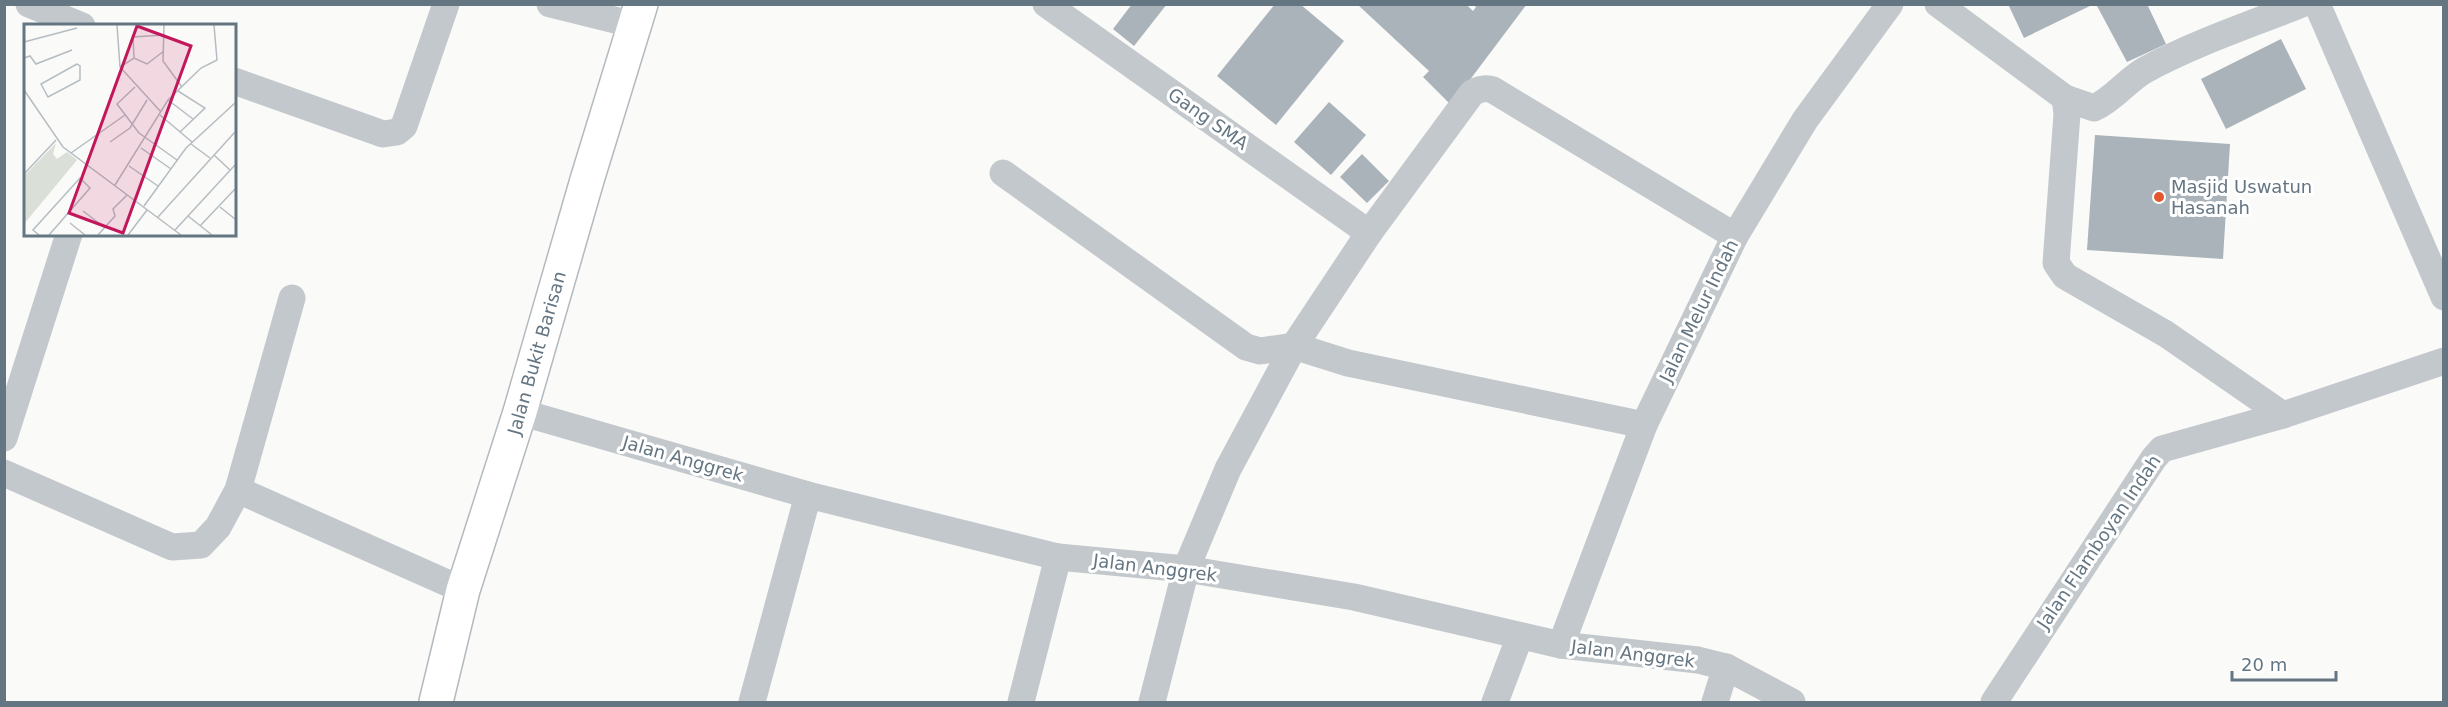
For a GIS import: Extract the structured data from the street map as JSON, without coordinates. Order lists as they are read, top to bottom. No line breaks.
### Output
{"streets":{"main road":["Jalan Bukit Barisan"],"street":["Gang SMA","Jalan Melur Indah","Jalan Anggrek","Jalan Flamboyan Indah"]},"crossings":[["Jalan Melur Indah","Jalan Anggrek"],["Jalan Bukit Barisan","Jalan Anggrek"]],"places":["Masjid Uswatun Hasanah"],"scale_bar":"20 m"}
